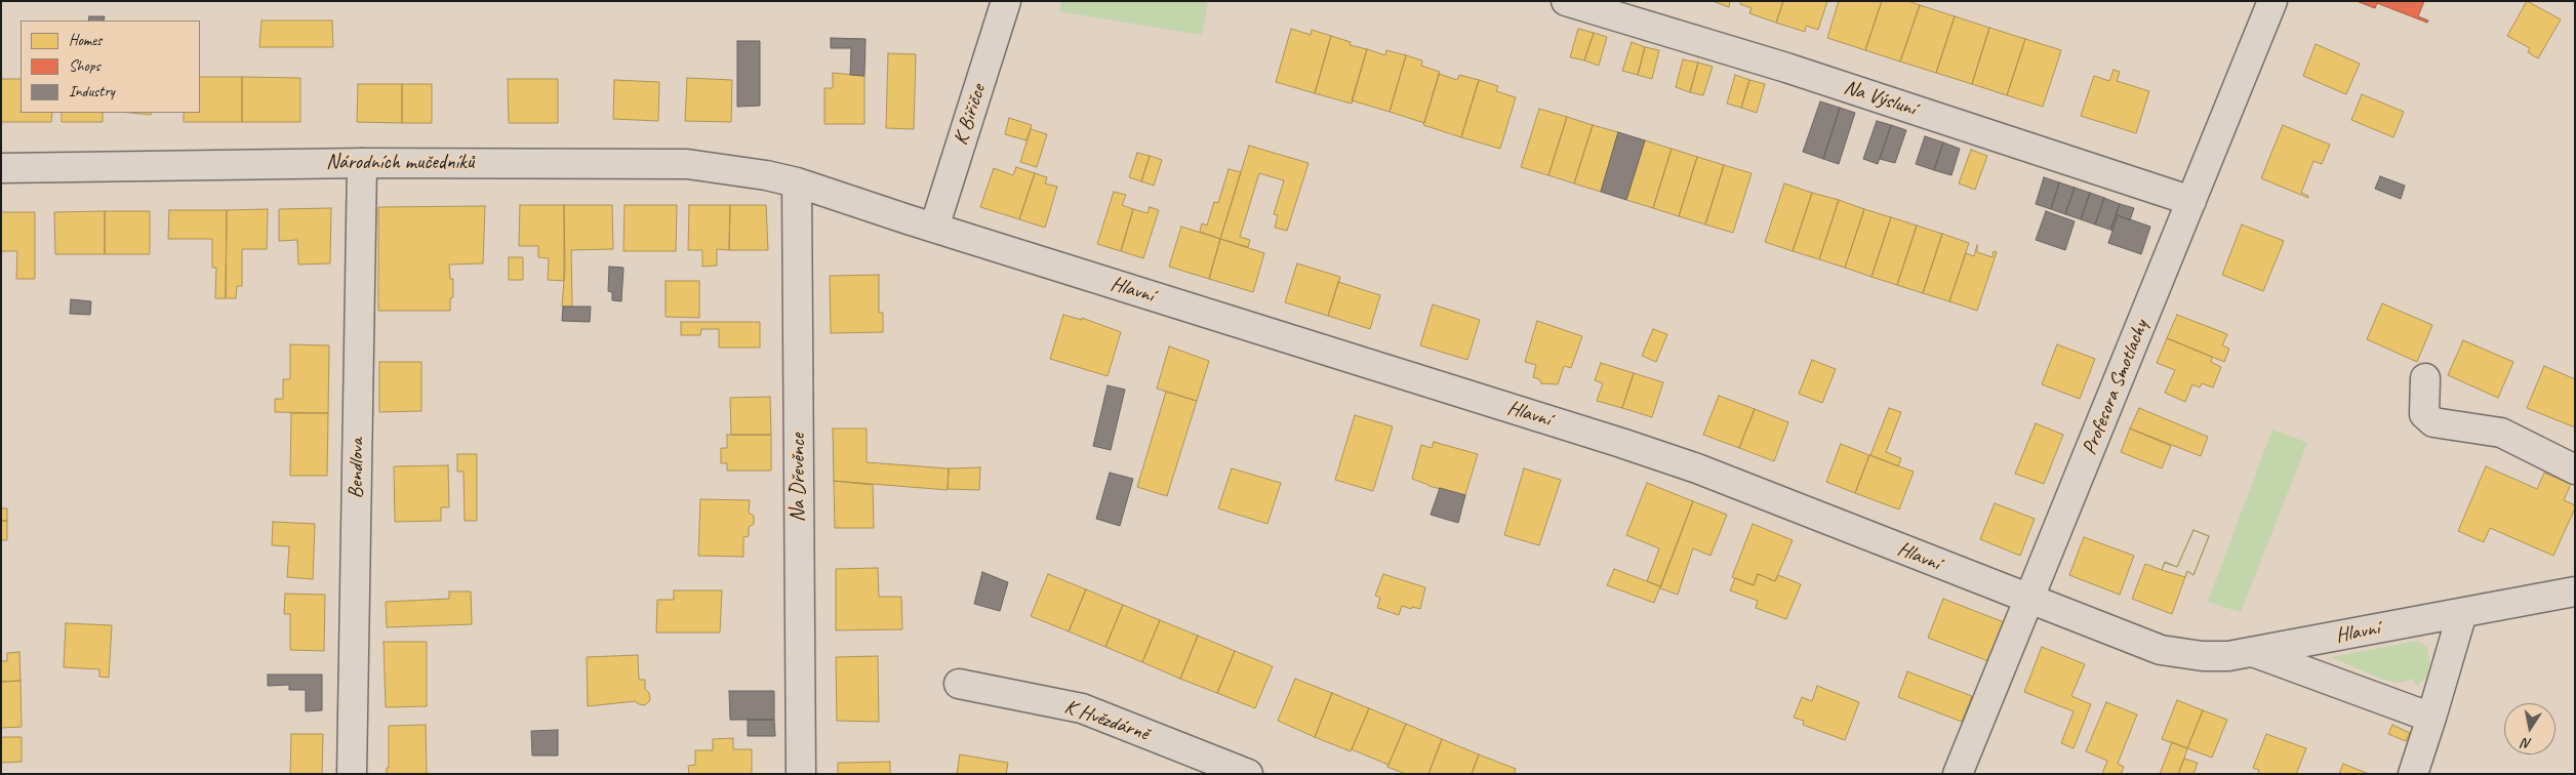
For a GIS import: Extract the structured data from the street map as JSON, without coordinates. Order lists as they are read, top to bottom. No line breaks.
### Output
{"streets":{"street":["Na Výsluní","K Biřičce","Národních mučedníků","Hlavní","Profesora Smotlachy","Bendlova","Na Dřevěnce","K Hvězdárně"]},"crossings":[["Na Výsluní","Profesora Smotlachy"],["K Biřičce","Hlavní"],["Národních mučedníků","Hlavní"],["Národních mučedníků","Bendlova"],["Národních mučedníků","Na Dřevěnce"],["Hlavní","Profesora Smotlachy"],["Hlavní","Na Dřevěnce"]],"legend":["Homes","Shops","Industry"],"north":"bottom"}
